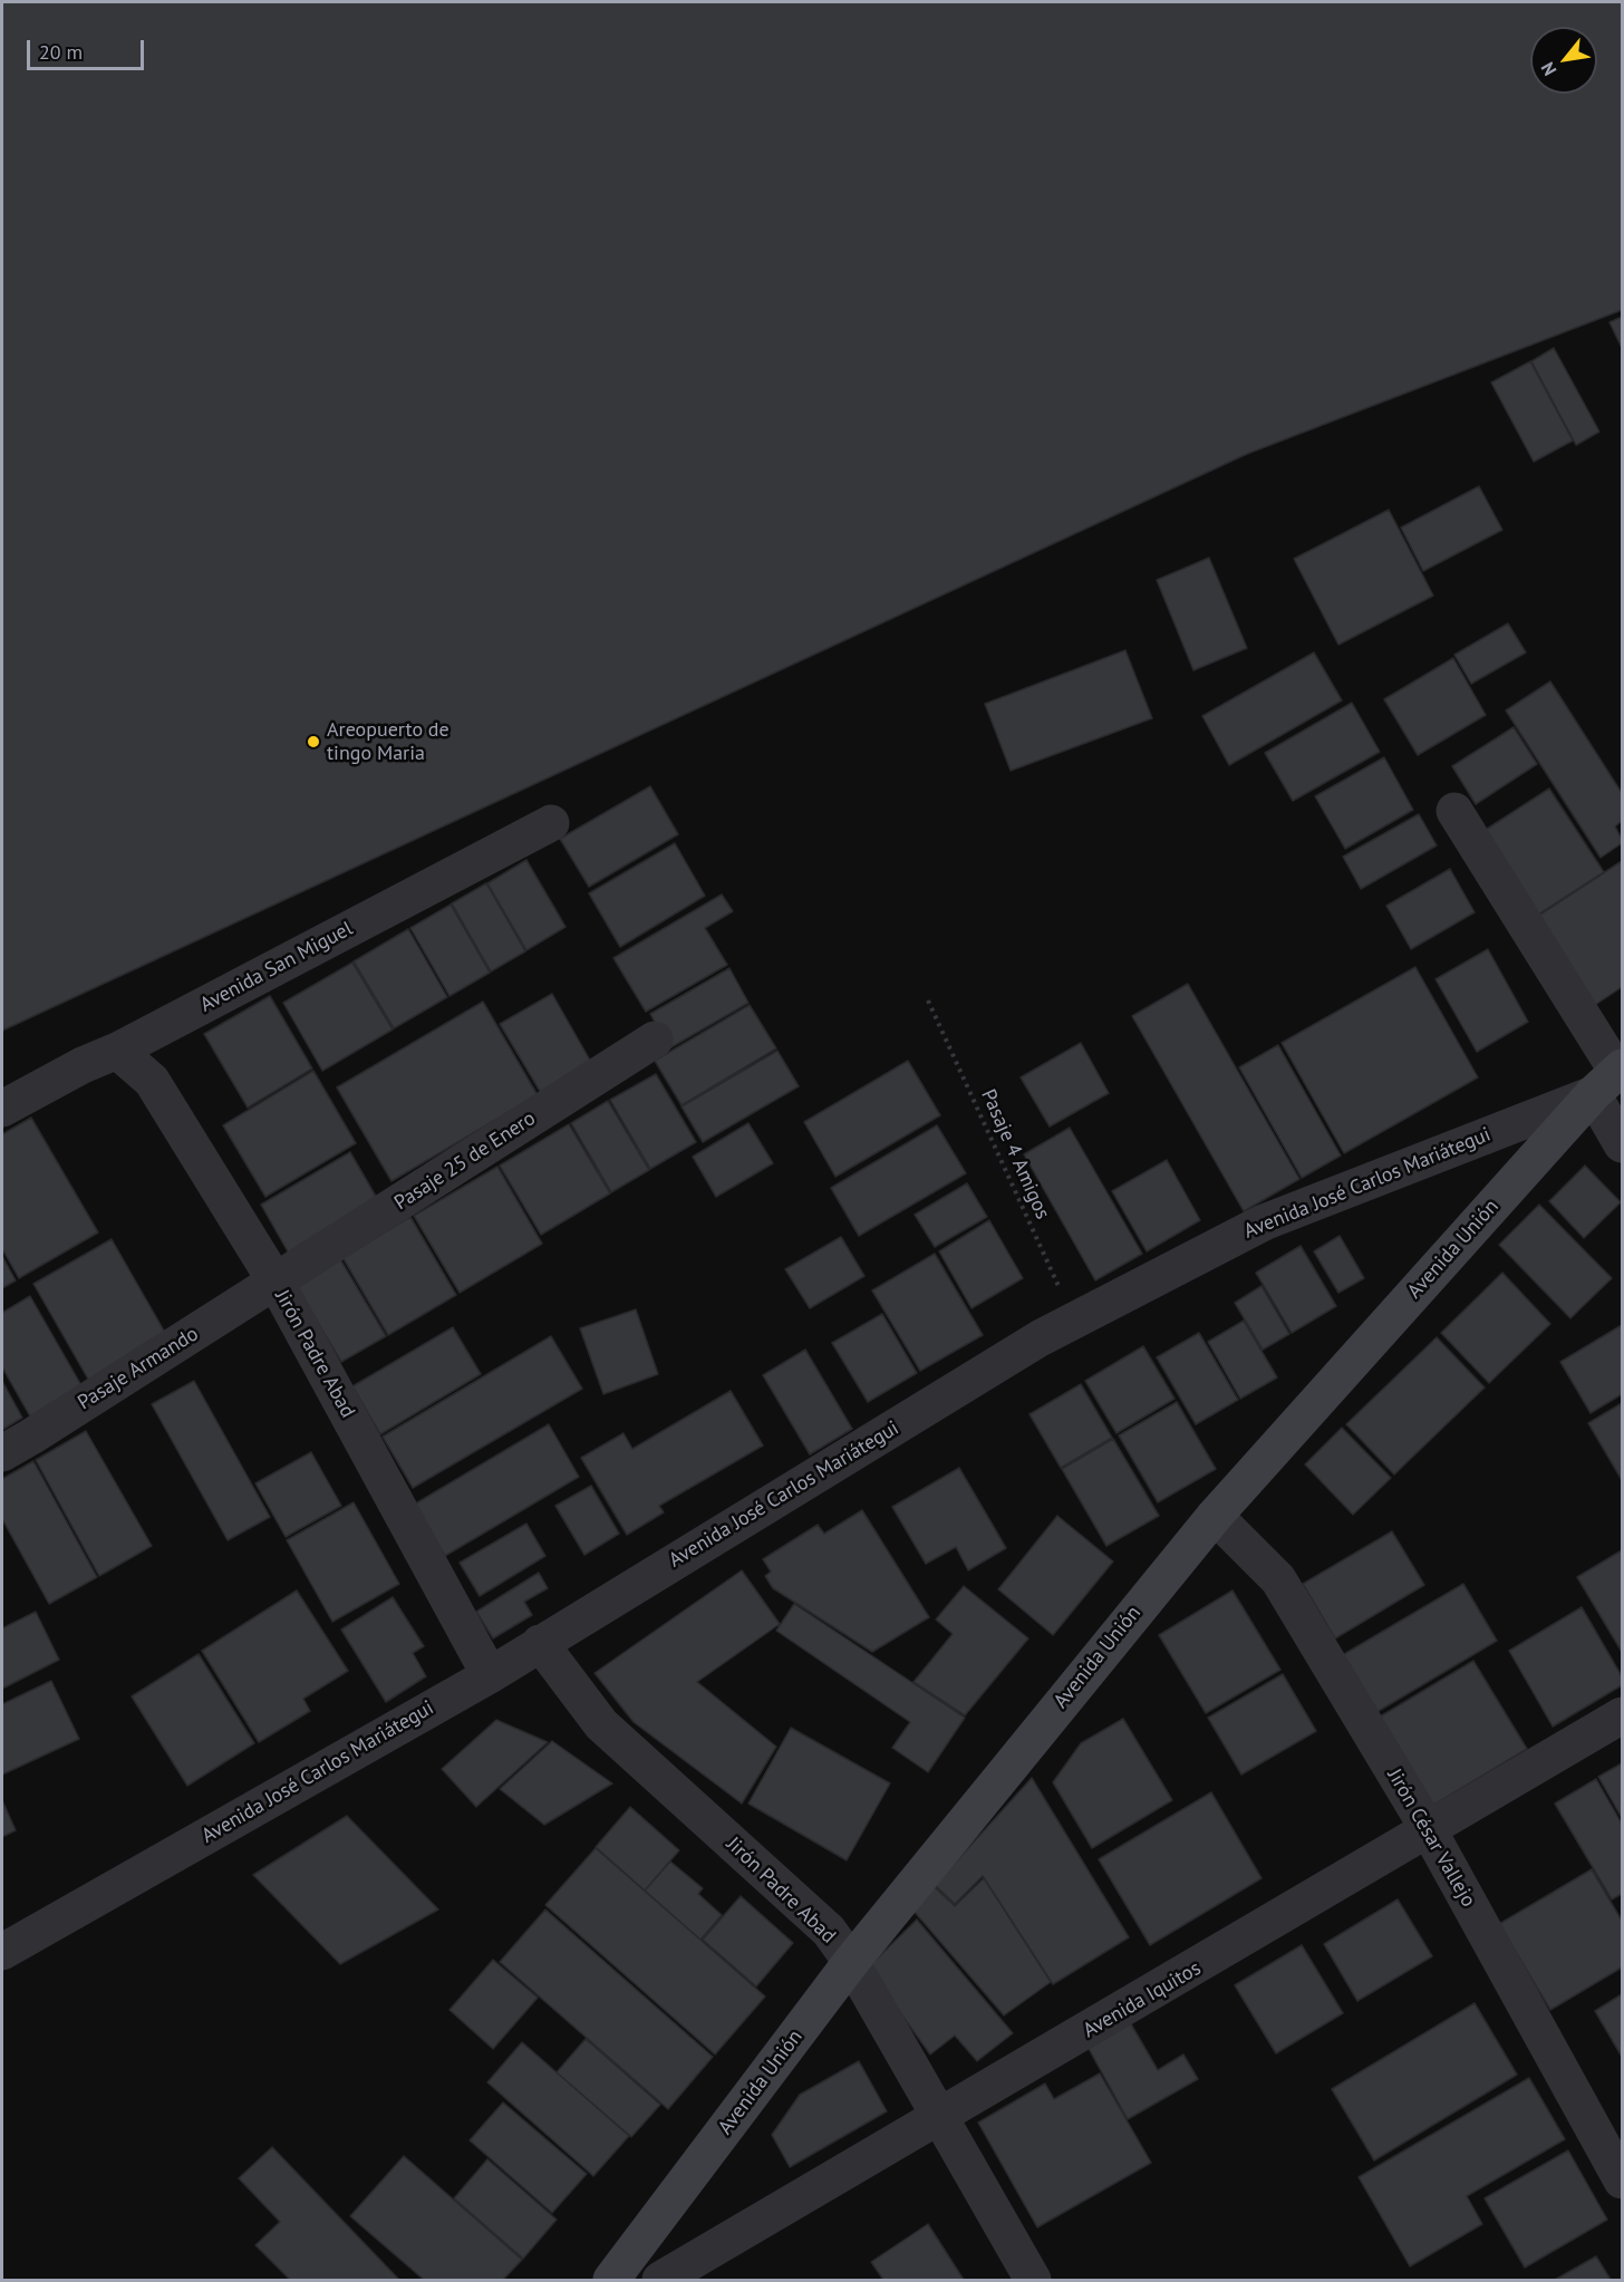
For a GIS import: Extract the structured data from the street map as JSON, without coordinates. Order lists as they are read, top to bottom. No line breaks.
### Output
{"streets":{"main road":["Avenida Unión"],"street":["Avenida San Miguel","Pasaje 25 de Enero","Avenida José Carlos Mariátegui","Jirón Padre Abad","Pasaje Armando","Jirón César Vallejo","Avenida Iquitos"],"path":["Pasaje 4 Amigos"]},"crossings":[["Avenida San Miguel","Jirón Padre Abad"],["Pasaje 4 Amigos","Avenida José Carlos Mariátegui"],["Pasaje 25 de Enero","Jirón Padre Abad"],["Pasaje 25 de Enero","Pasaje Armando"],["Avenida José Carlos Mariátegui","Avenida Unión"],["Avenida José Carlos Mariátegui","Jirón Padre Abad"],["Avenida Unión","Jirón Padre Abad"],["Avenida Unión","Jirón César Vallejo"],["Jirón Padre Abad","Pasaje Armando"],["Jirón Padre Abad","Avenida Iquitos"],["Jirón César Vallejo","Avenida Iquitos"]],"places":["Areopuerto de tingo Maria"],"scale_bar":"20 m","north":"bottom left"}
